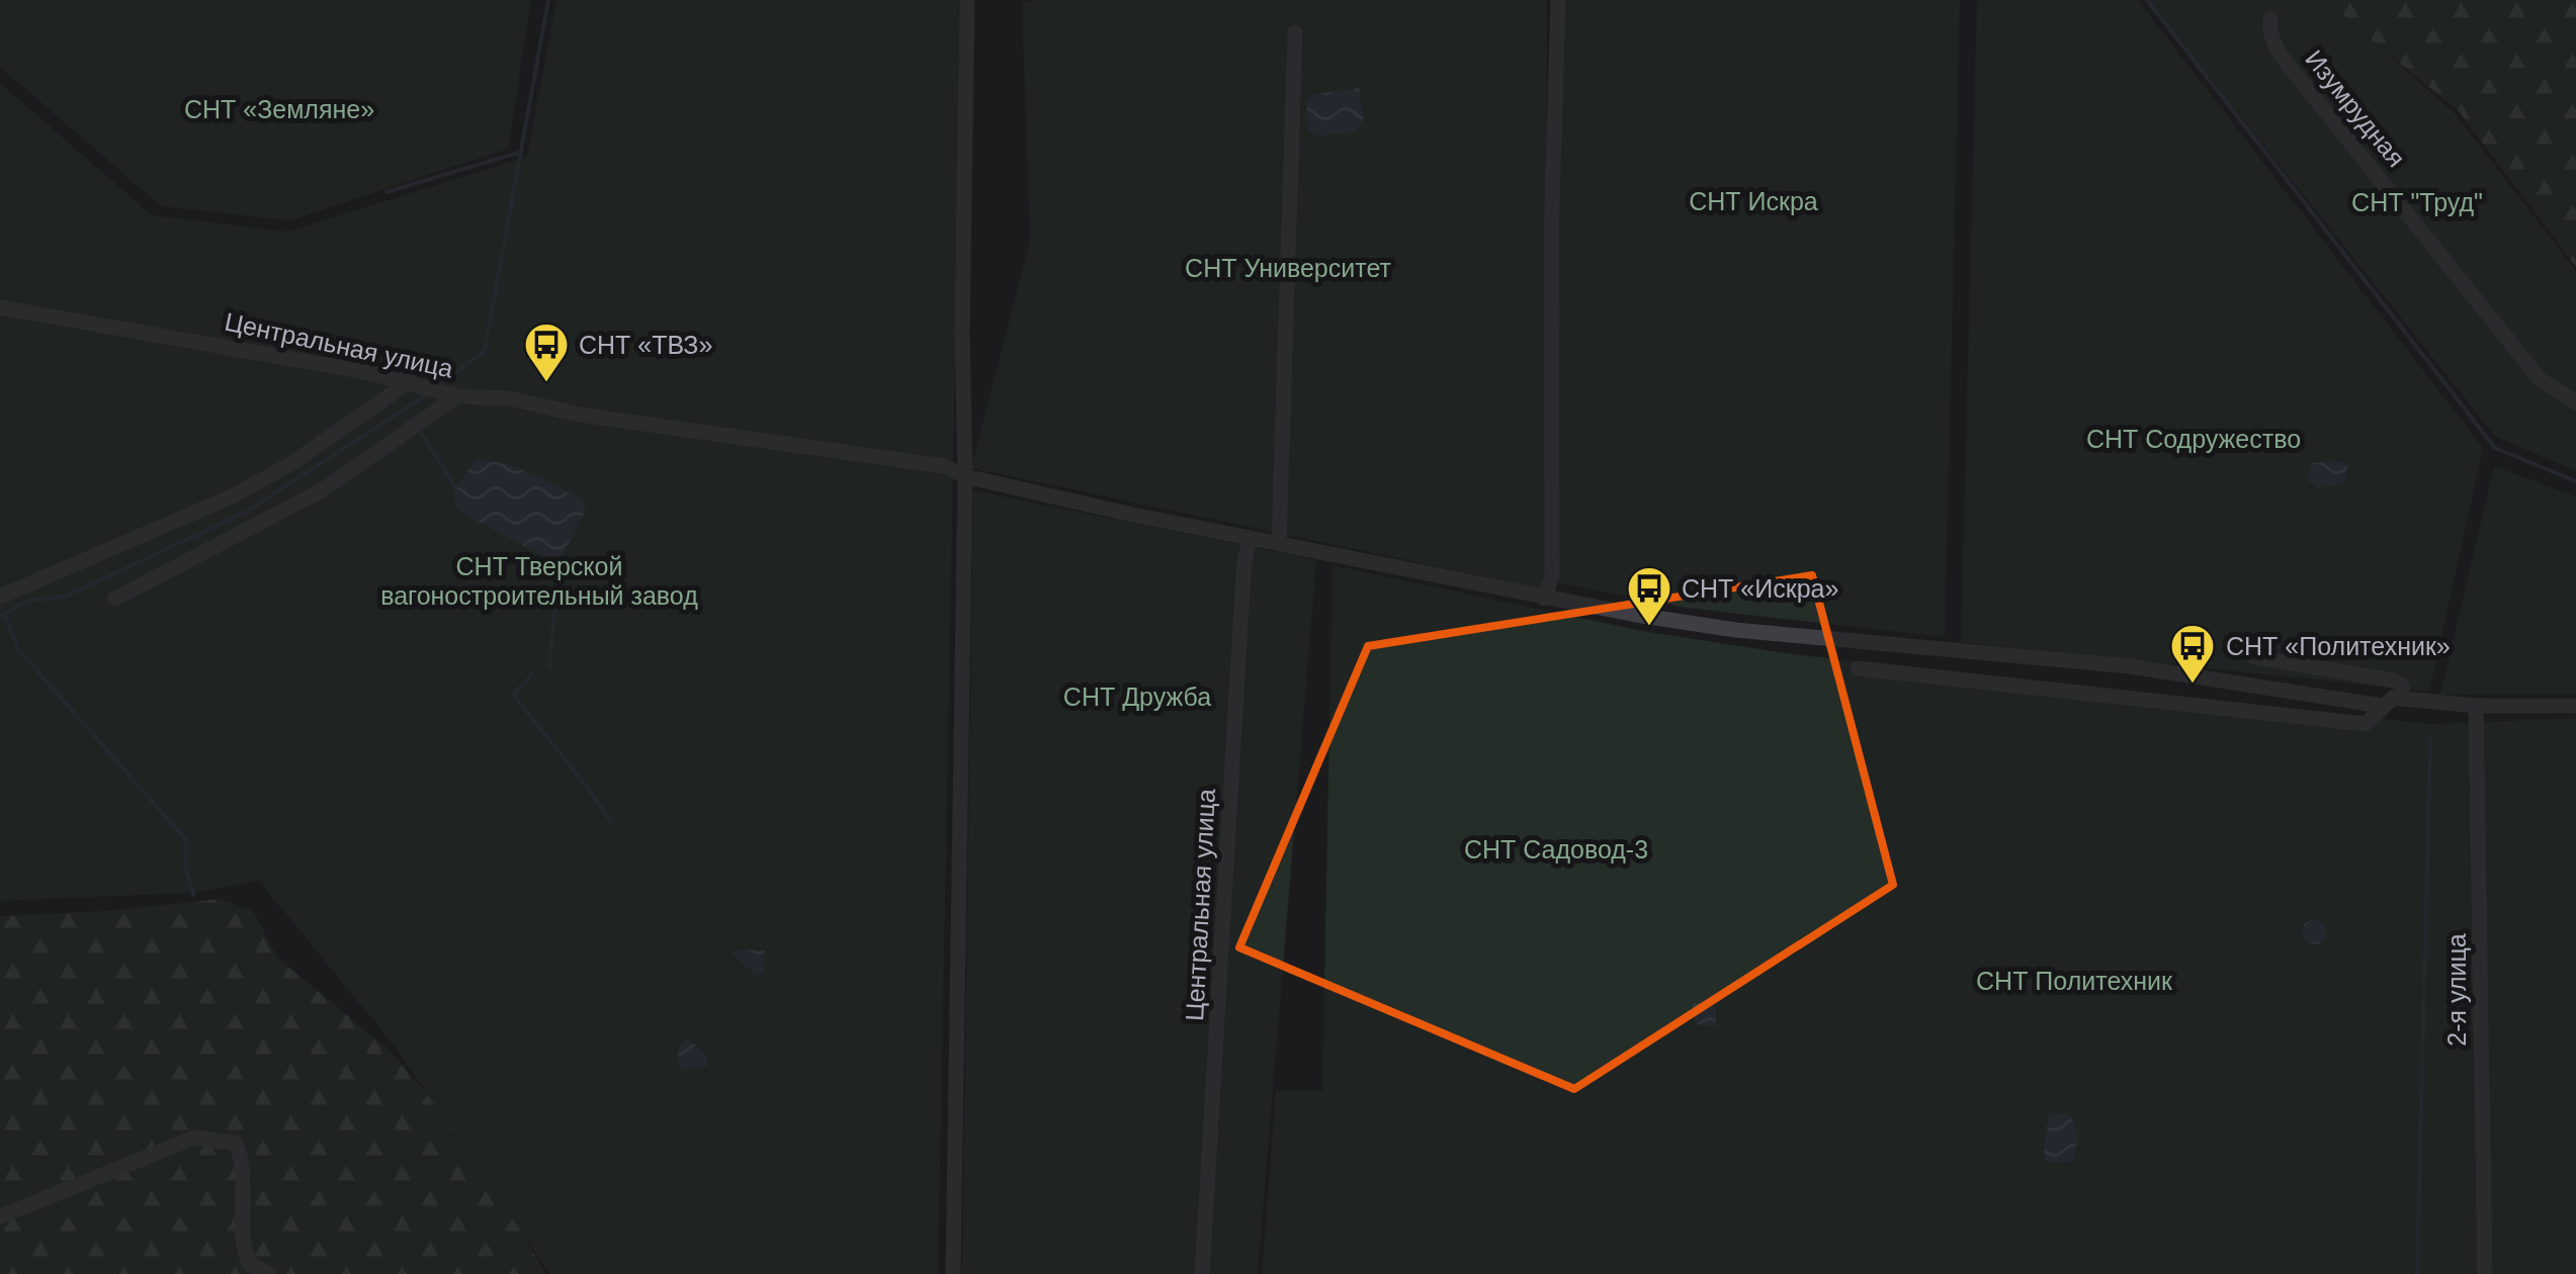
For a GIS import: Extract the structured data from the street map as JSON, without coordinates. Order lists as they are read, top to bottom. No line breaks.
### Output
{"streets":{"street":["Изумрудная","Центральная улица","2-я улица"]},"parks":["СНТ «Земляне»","СНТ Искра","СНТ \"Труд\"","СНТ Университет","СНТ Содружество","СНТ Тверской вагоностроительный завод","СНТ Дружба","СНТ Садовод-3","СНТ Политехник"],"places":{"bus stop":["СНТ «ТВЗ»","СНТ «Искра»","СНТ «Политехник»"]}}
